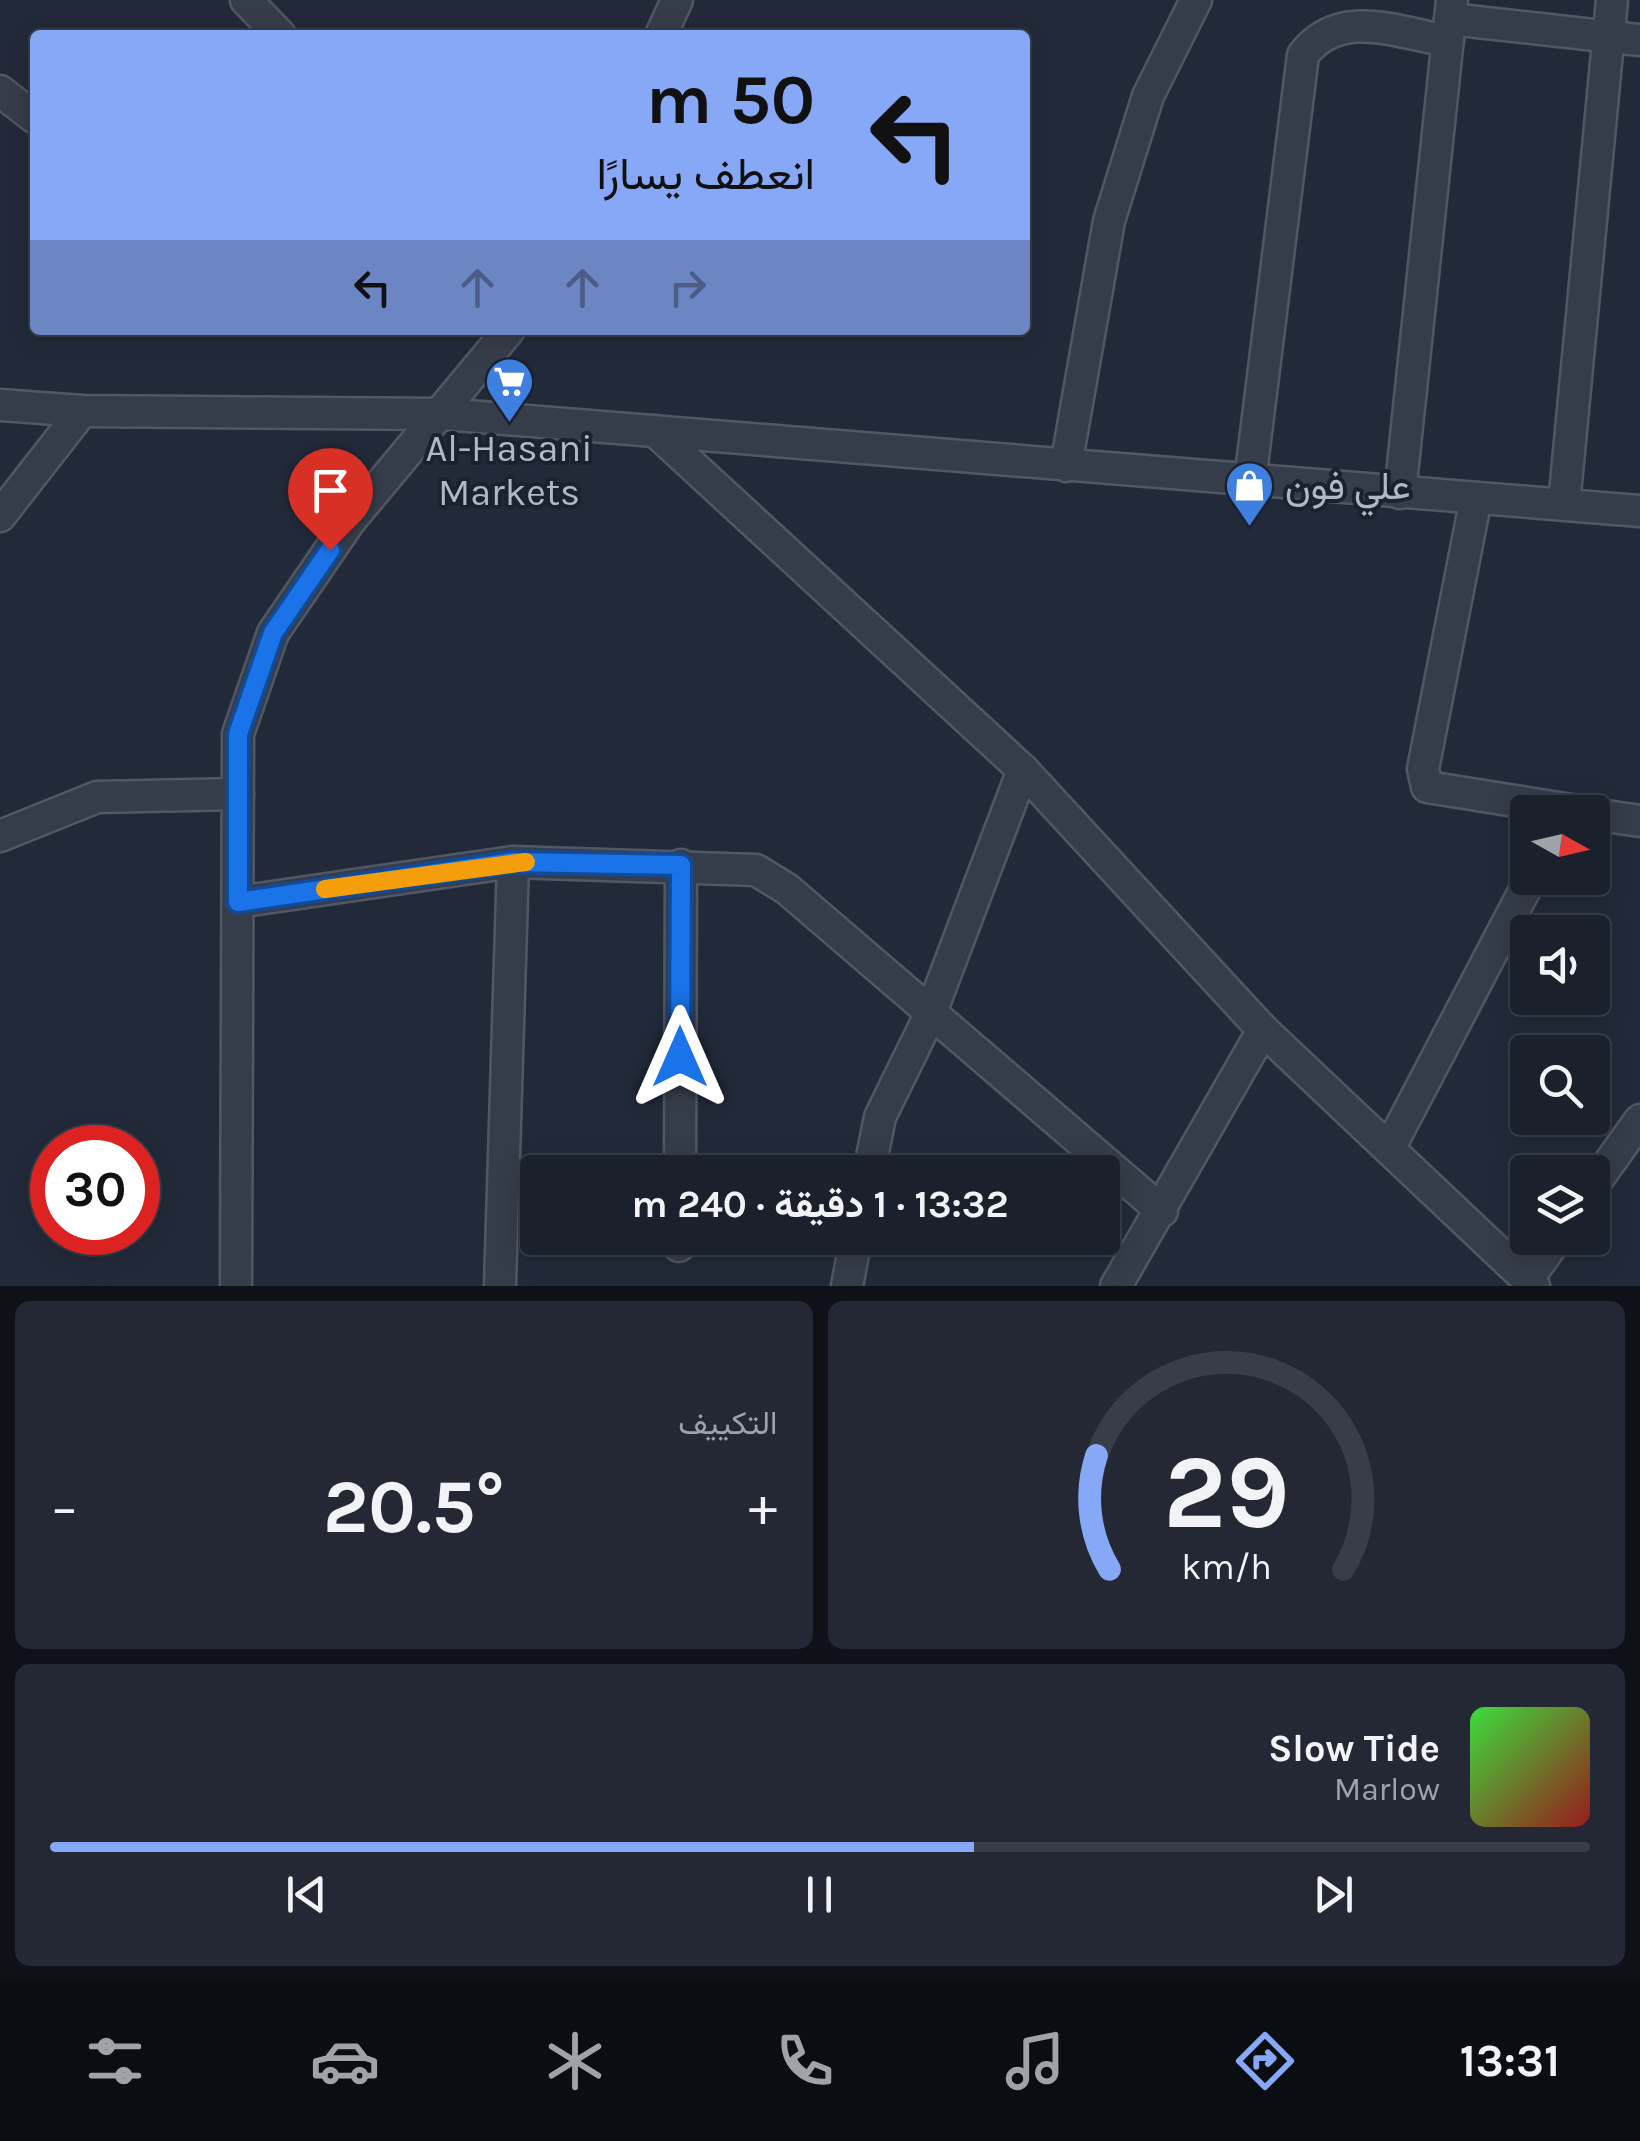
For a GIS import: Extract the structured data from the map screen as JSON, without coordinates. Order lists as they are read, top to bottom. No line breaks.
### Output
{"places":{"supermarket":["Al-Hasani Markets"],"shop":["علي فون"]},"north":"right","page":{"turn":["50 m","انعطف يسارًا"],"limit":"30","trip":"13:32 · 1 دقيقة · 240 m","tile":"التكييف","heat":["−","20.5°","+"],"song":["Slow Tide","Marlow"],"tabs":"13:31","gauge":["29","km/h"]}}
